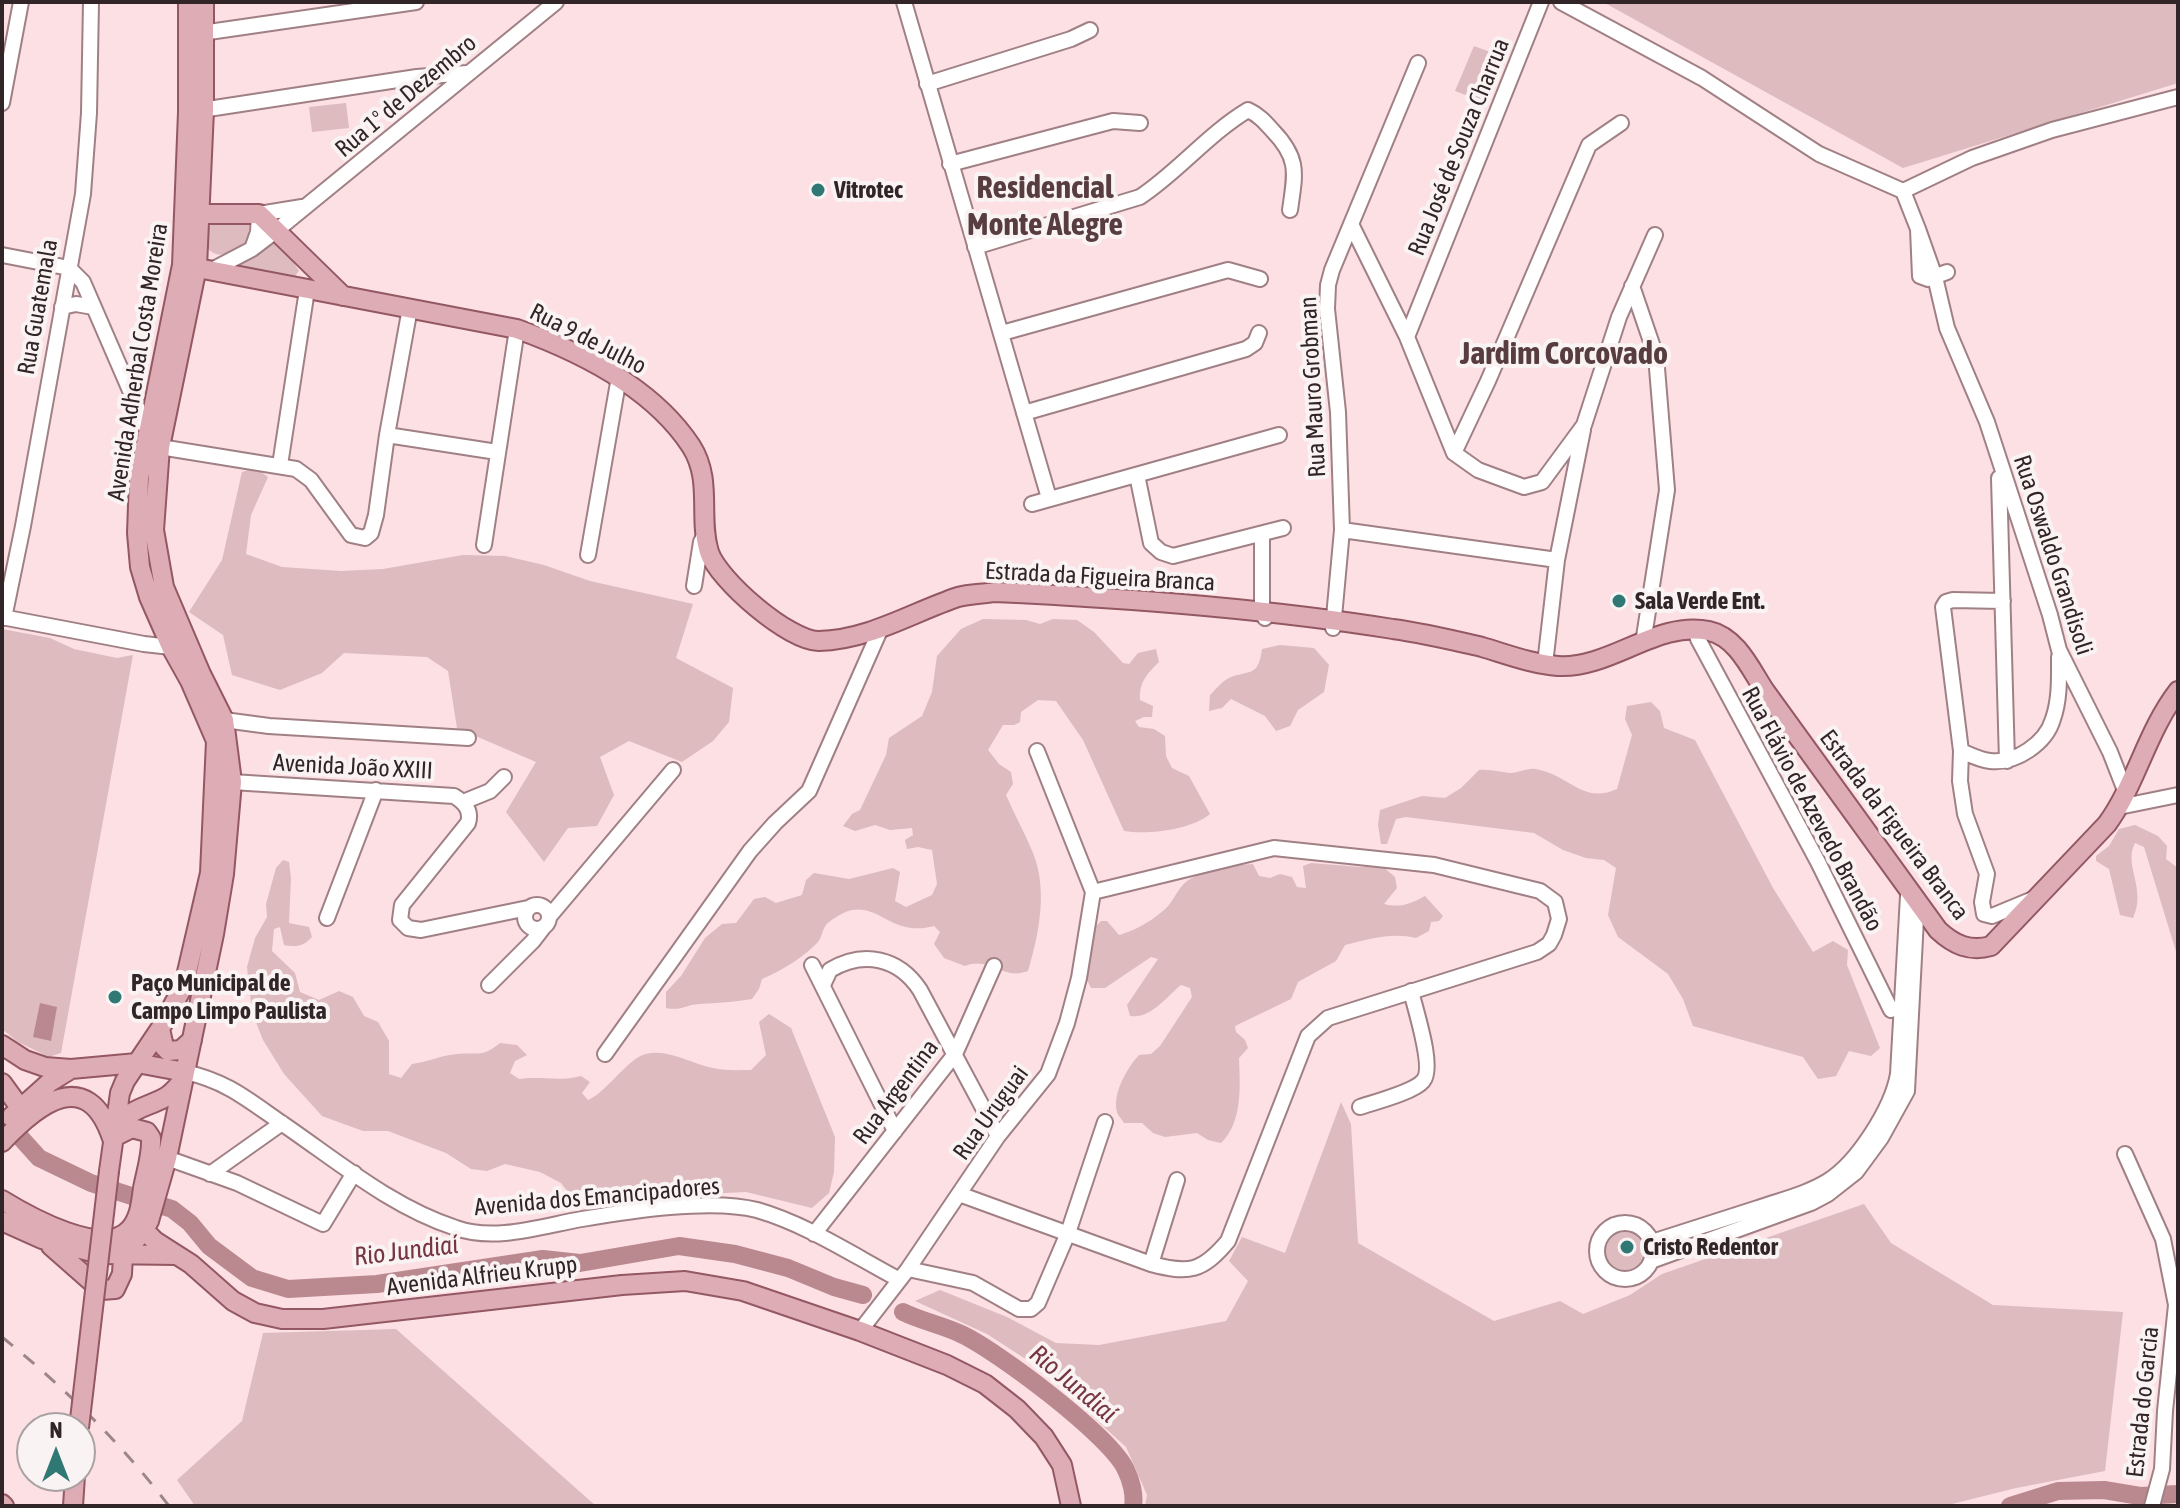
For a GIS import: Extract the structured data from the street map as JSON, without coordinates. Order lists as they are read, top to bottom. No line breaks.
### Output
{"streets":{"main road":["Rua 9 de Julho","Avenida Adherbal Costa Moreira","Estrada da Figueira Branca","Avenida Alfrieu Krupp"],"street":["Rua 1º de Dezembro","Rua José de Souza Charrua","Rua Guatemala","Rua Mauro Grobman","Rua Oswaldo Grandisoli","Avenida João XXIII","Rua Flávio de Azevedo Brandão","Rua Argentina","Rua Uruguai","Avenida dos Emancipadores","Estrada do Garcia"]},"crossings":[["Rua 1º de Dezembro","Rua 9 de Julho"],["Rua 1º de Dezembro","Avenida Adherbal Costa Moreira"],["Rua 9 de Julho","Avenida Adherbal Costa Moreira"],["Rua 9 de Julho","Estrada da Figueira Branca"],["Avenida Adherbal Costa Moreira","Avenida João XXIII"],["Avenida Adherbal Costa Moreira","Avenida dos Emancipadores"],["Rua Mauro Grobman","Estrada da Figueira Branca"],["Rua Oswaldo Grandisoli","Estrada da Figueira Branca"],["Estrada da Figueira Branca","Rua Flávio de Azevedo Brandão"],["Rua Argentina","Avenida dos Emancipadores"],["Rua Uruguai","Avenida dos Emancipadores"],["Rua Uruguai","Avenida Alfrieu Krupp"]],"districts":["Residencial Monte Alegre","Jardim Corcovado"],"water":["Rio Jundiaí"],"places":["Vitrotec","Sala Verde Ent.","Paço Municipal de Campo Limpo Paulista","Cristo Redentor"],"north":"top"}
